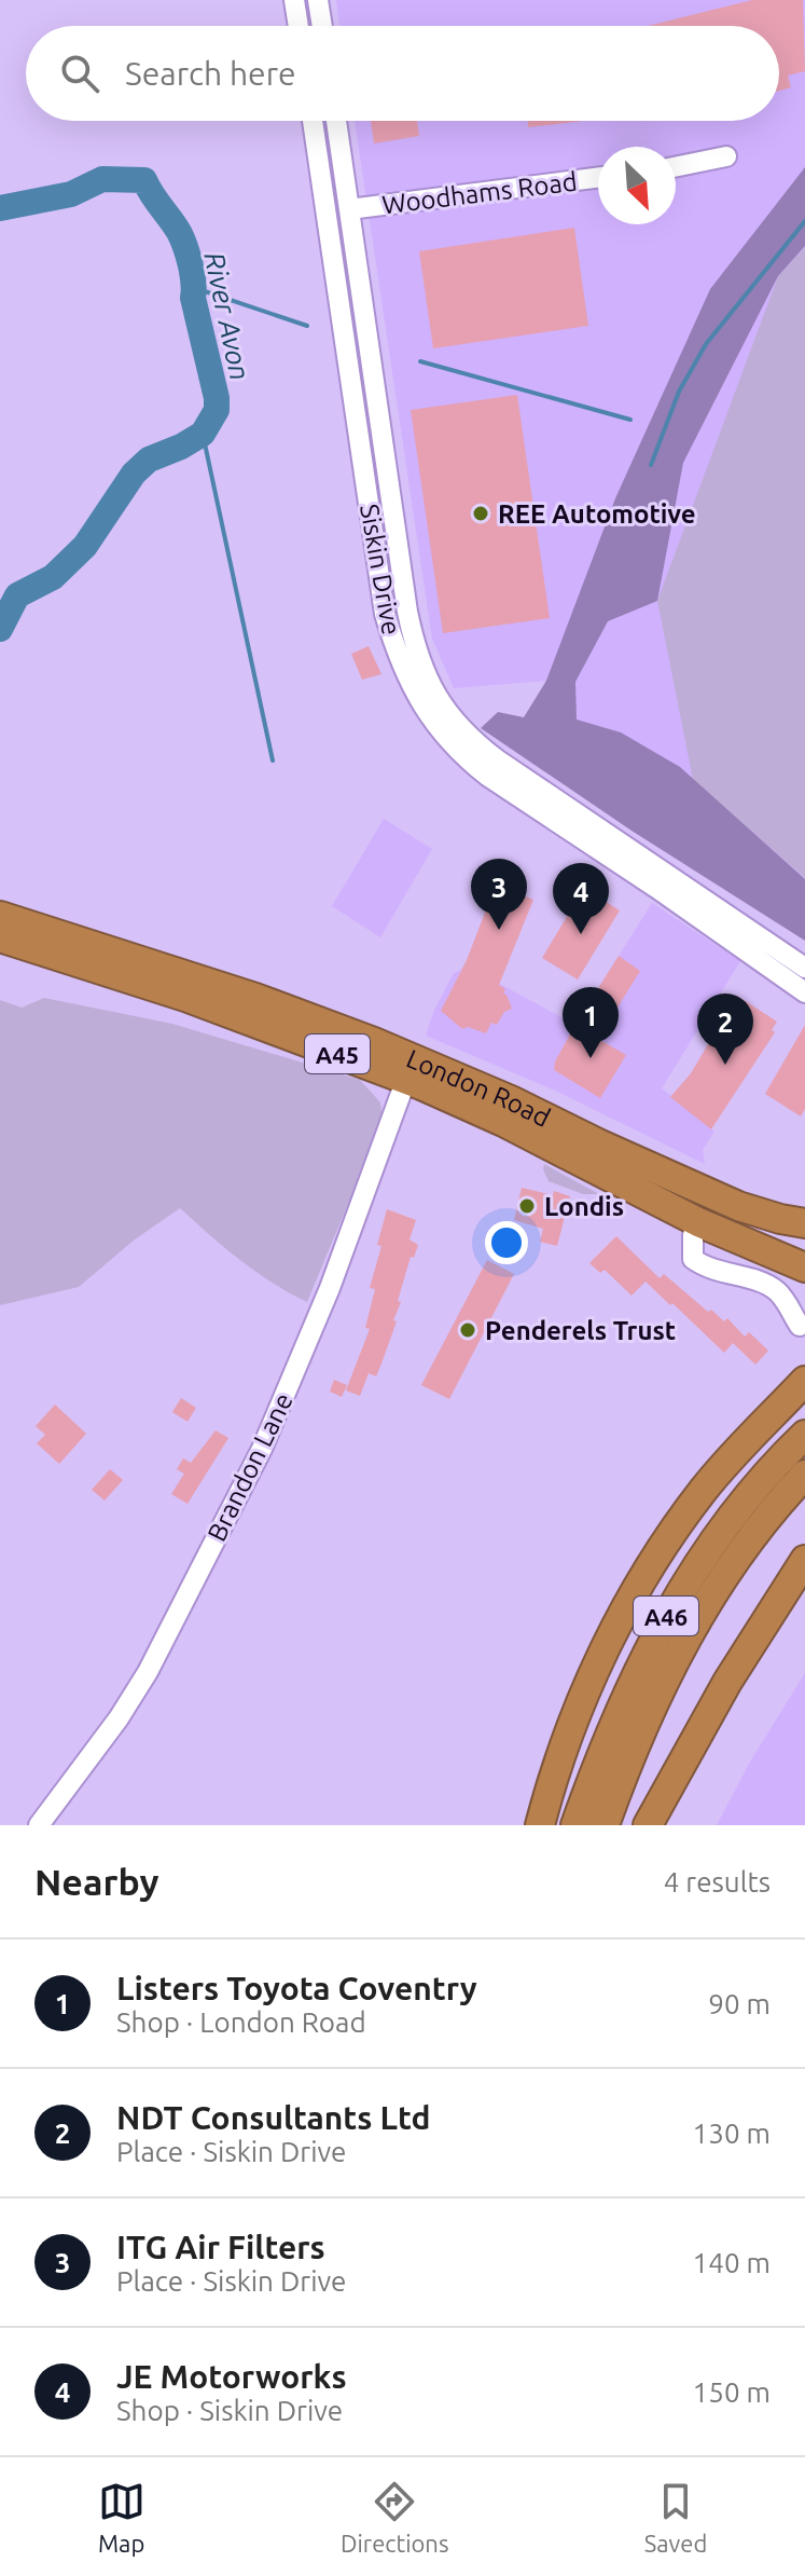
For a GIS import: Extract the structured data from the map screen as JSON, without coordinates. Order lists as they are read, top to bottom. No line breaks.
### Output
{"streets":{"highway":["A45","London Road","A46"],"street":["Woodhams Road","Siskin Drive","Brandon Lane"]},"crossings":[["Woodhams Road","Siskin Drive"],["London Road","Brandon Lane"]],"water":["River Avon"],"places":["REE Automotive","Londis","Penderels Trust"],"north":"bottom right","page":{"search":"Search here","pins":["3","4","1","2"],"heading":["Nearby","4 results"],"list":[{"mark":"1","name":"Listers Toyota Coventry","note":"Shop · London Road","value":"90 m"},{"mark":"2","name":"NDT Consultants Ltd","note":"Place · Siskin Drive","value":"130 m"},{"mark":"3","name":"ITG Air Filters","note":"Place · Siskin Drive","value":"140 m"},{"mark":"4","name":"JE Motorworks","note":"Shop · Siskin Drive","value":"150 m"}],"nav":["Map","Directions","Saved"]}}
